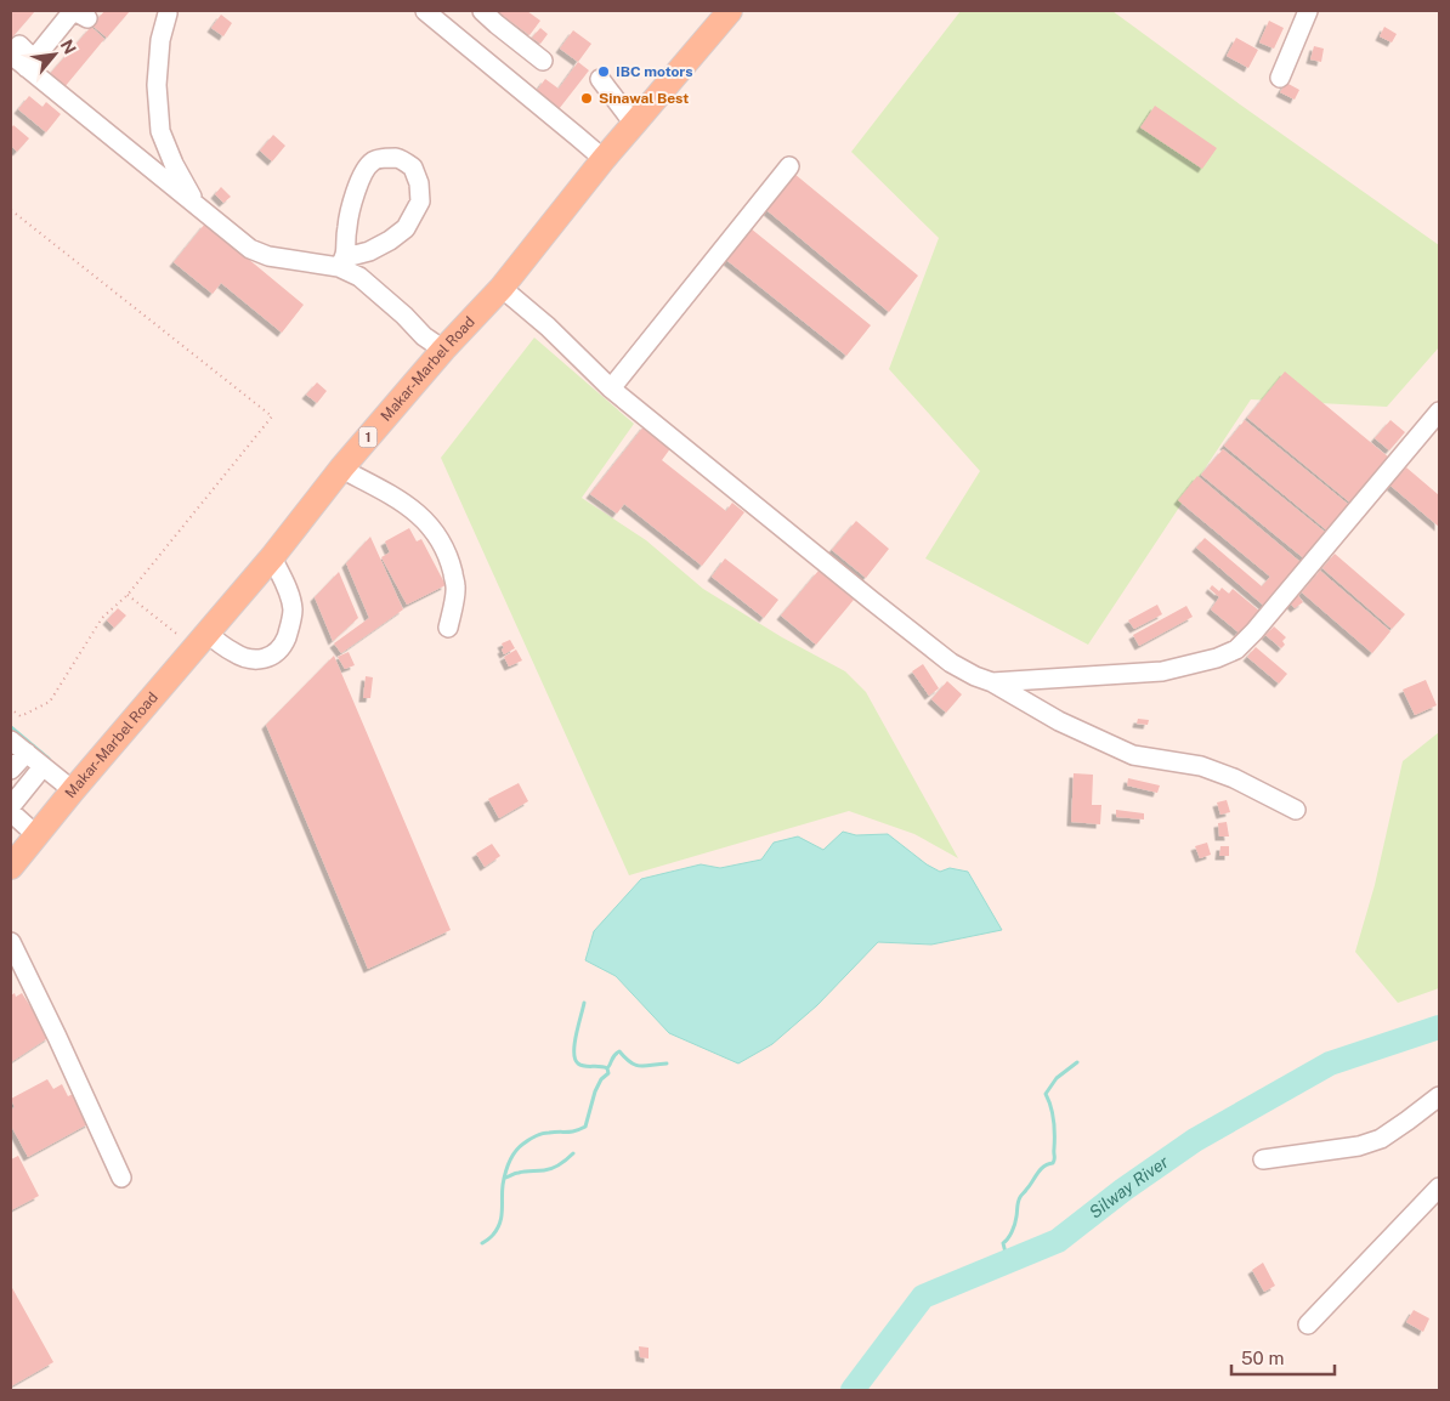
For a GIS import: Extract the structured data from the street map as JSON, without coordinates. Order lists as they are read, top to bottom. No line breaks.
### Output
{"streets":{"main road":["Makar-Marbel Road","1"]},"water":["Silway River"],"places":["IBC motors","Sinawal Best"],"scale_bar":"50 m","north":"top right"}
